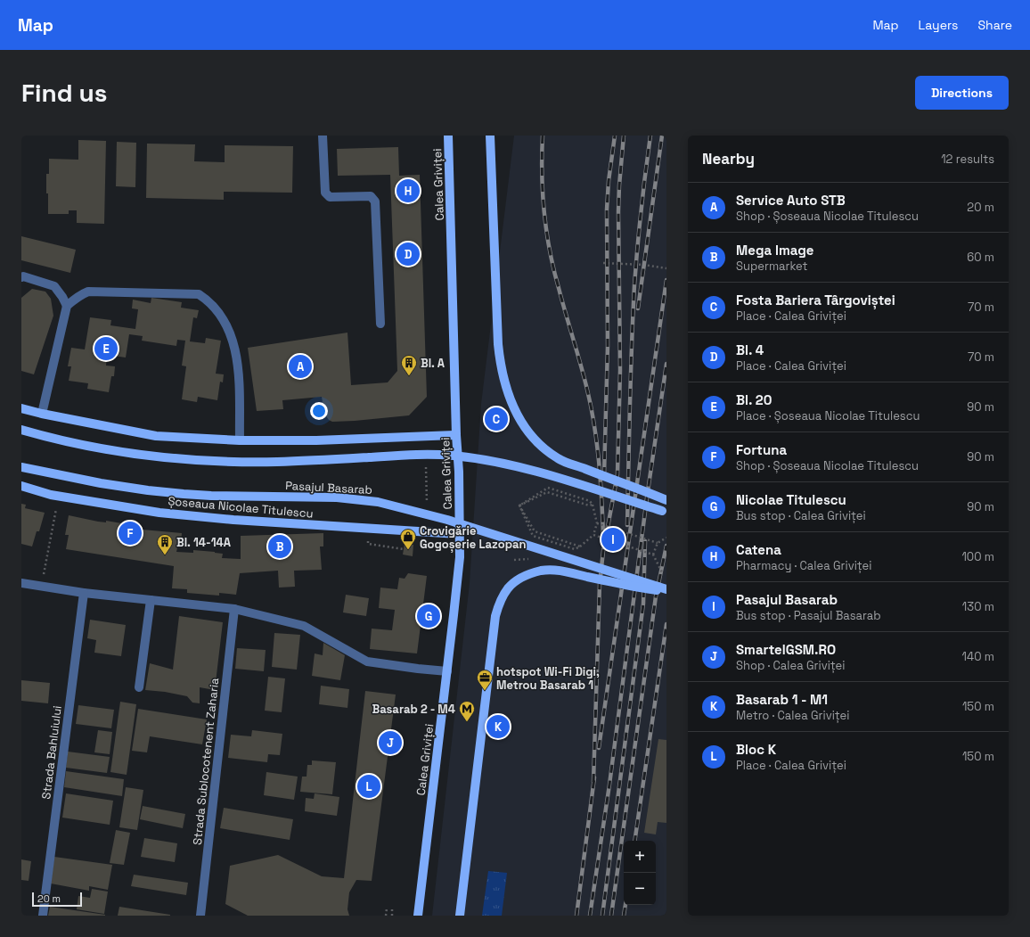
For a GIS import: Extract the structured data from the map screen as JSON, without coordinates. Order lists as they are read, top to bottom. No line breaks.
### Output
{"streets":{"main road":["Calea Griviței","Pasajul Basarab","Șoseaua Nicolae Titulescu"],"street":["Strada Bahluiului","Strada Sublocotenent Zaharia"]},"crossings":[["Calea Griviței","Șoseaua Nicolae Titulescu"]],"places":{"building":["Bl. A","Bl. 14-14A"],"shop":["Crovigărie Gogoșerie Lazopan"],"office":["hotspot Wi-Fi Digi, Metrou Basarab 1"],"metro station":["Basarab 2 - M4"]},"scale_bar":"20 m","page":{"header":"Map","nav":["Map","Layers","Share"],"buttons":"Directions","title":"Find us","heading":["Nearby","12 results"],"pins":["H","D","E","A","C","F","I","B","G","K","J","L"],"list":[{"mark":"A","name":"Service Auto STB","note":"Shop · Șoseaua Nicolae Titulescu","value":"20 m"},{"mark":"B","name":"Mega Image","note":"Supermarket","value":"60 m"},{"mark":"C","name":"Fosta Bariera Târgoviștei","note":"Place · Calea Griviței","value":"70 m"},{"mark":"D","name":"Bl. 4","note":"Place · Calea Griviței","value":"70 m"},{"mark":"E","name":"Bl. 20","note":"Place · Șoseaua Nicolae Titulescu","value":"90 m"},{"mark":"F","name":"Fortuna","note":"Shop · Șoseaua Nicolae Titulescu","value":"90 m"},{"mark":"G","name":"Nicolae Titulescu","note":"Bus stop · Calea Griviței","value":"90 m"},{"mark":"H","name":"Catena","note":"Pharmacy · Calea Griviței","value":"100 m"},{"mark":"I","name":"Pasajul Basarab","note":"Bus stop · Pasajul Basarab","value":"130 m"},{"mark":"J","name":"SmartelGSM.RO","note":"Shop · Calea Griviței","value":"140 m"},{"mark":"K","name":"Basarab 1 - M1","note":"Metro · Calea Griviței","value":"150 m"},{"mark":"L","name":"Bloc K","note":"Place · Calea Griviței","value":"150 m"}],"map_buttons":["+","−"],"scale":"20 m"}}
